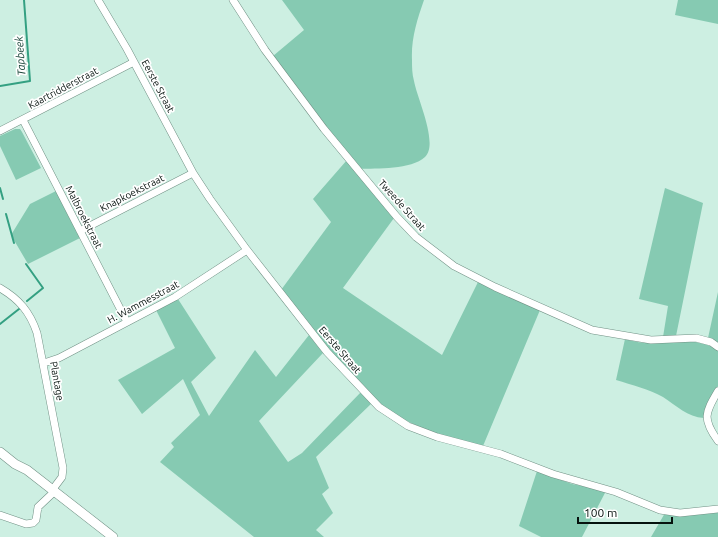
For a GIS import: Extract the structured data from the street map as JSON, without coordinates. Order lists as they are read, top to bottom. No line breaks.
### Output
{"streets":{"street":["Eerste Straat","Kaartridderstraat","Knapkoekstraat","Tweede Straat","Malbroekstraat","H. Wammesstraat","Plantage"]},"crossings":[["Eerste Straat","Kaartridderstraat"],["Eerste Straat","Knapkoekstraat"],["Eerste Straat","H. Wammesstraat"],["Kaartridderstraat","Malbroekstraat"],["Knapkoekstraat","Malbroekstraat"],["Malbroekstraat","H. Wammesstraat"],["H. Wammesstraat","Plantage"]],"water":["Tapbeek"],"scale_bar":"100 m"}
